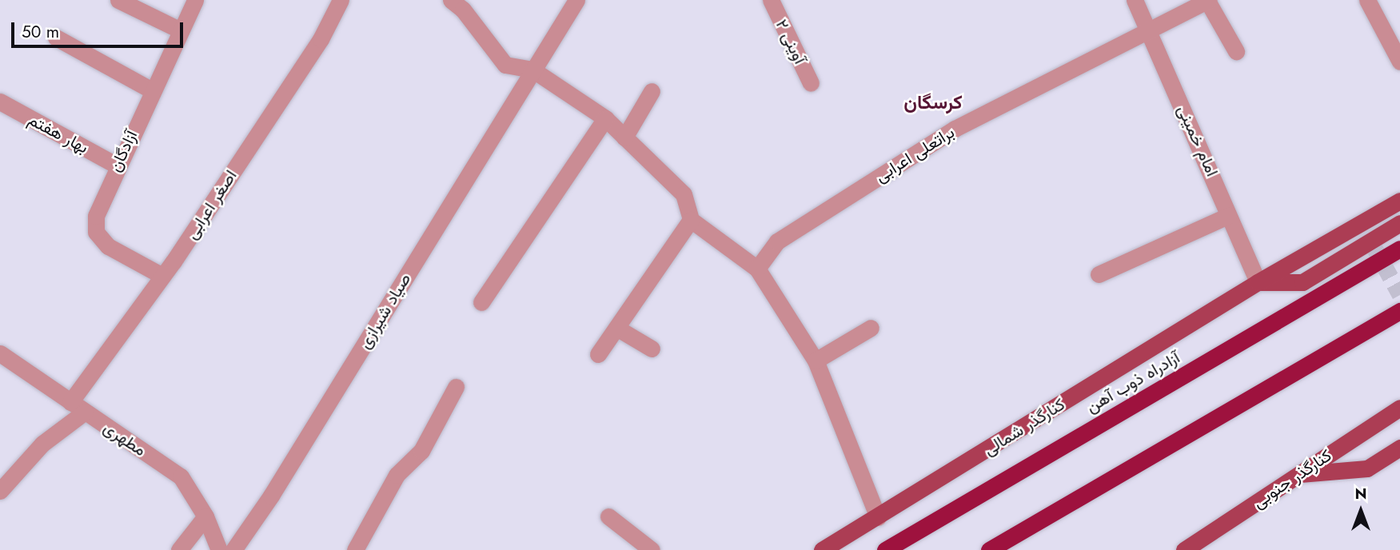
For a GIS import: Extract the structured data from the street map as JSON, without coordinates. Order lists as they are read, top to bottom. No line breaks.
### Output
{"streets":{"highway":["آزادراه ذوب آهن"],"main road":["کنارگذر شمالی","کنارگذر جنوبی"],"street":["آوینی ۲","بهار هفتم","امام خمینی","آزادگان","براتعلی اعرابی","اصغر اعرابی","صیاد شیرازی","مطهری"]},"crossings":[["بهار هفتم","آزادگان"],["امام خمینی","براتعلی اعرابی"],["امام خمینی","کنارگذر شمالی"],["آزادگان","اصغر اعرابی"],["اصغر اعرابی","مطهری"]],"districts":["کرسگان"],"scale_bar":"50 m","north":"top"}
